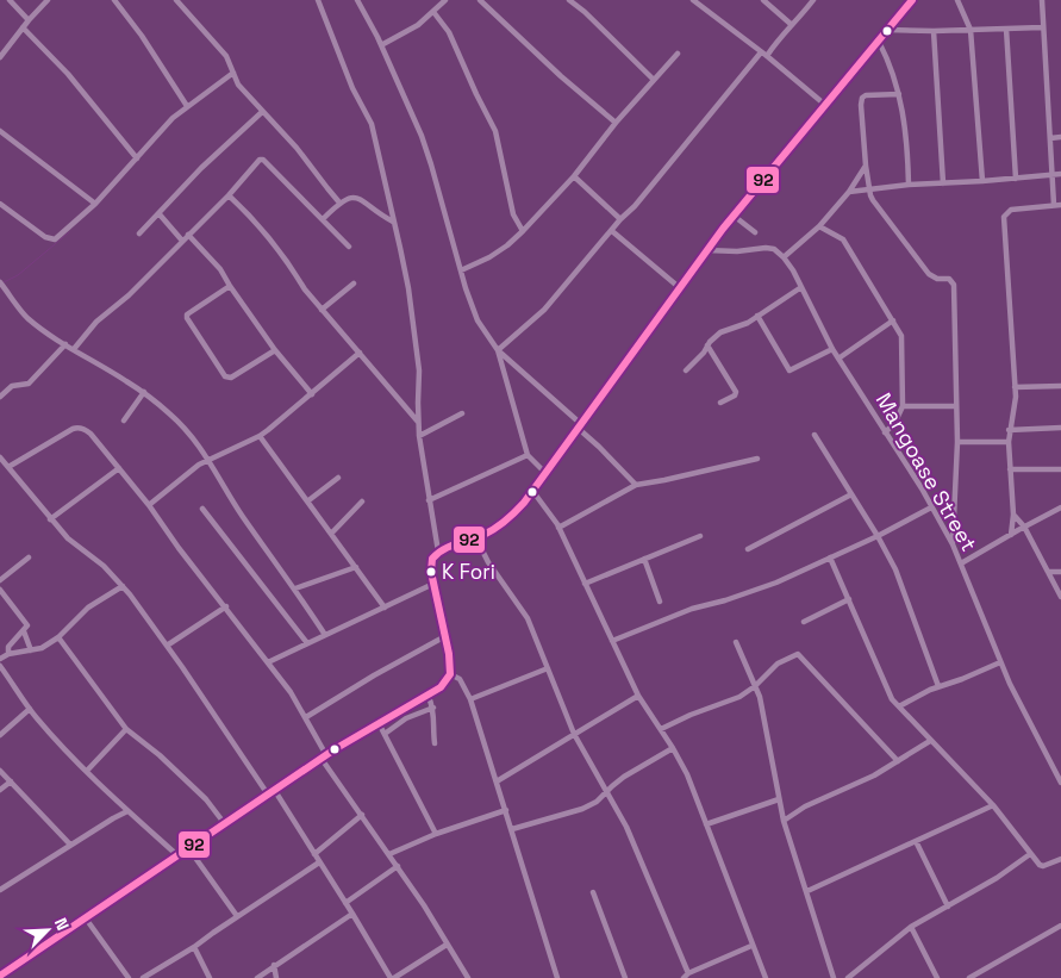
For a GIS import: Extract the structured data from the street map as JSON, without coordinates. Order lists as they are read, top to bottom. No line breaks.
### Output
{"streets":{"street":["Mangoase Street"]},"places":["K Fori"],"lines":["transit line 92"],"north":"top right"}
